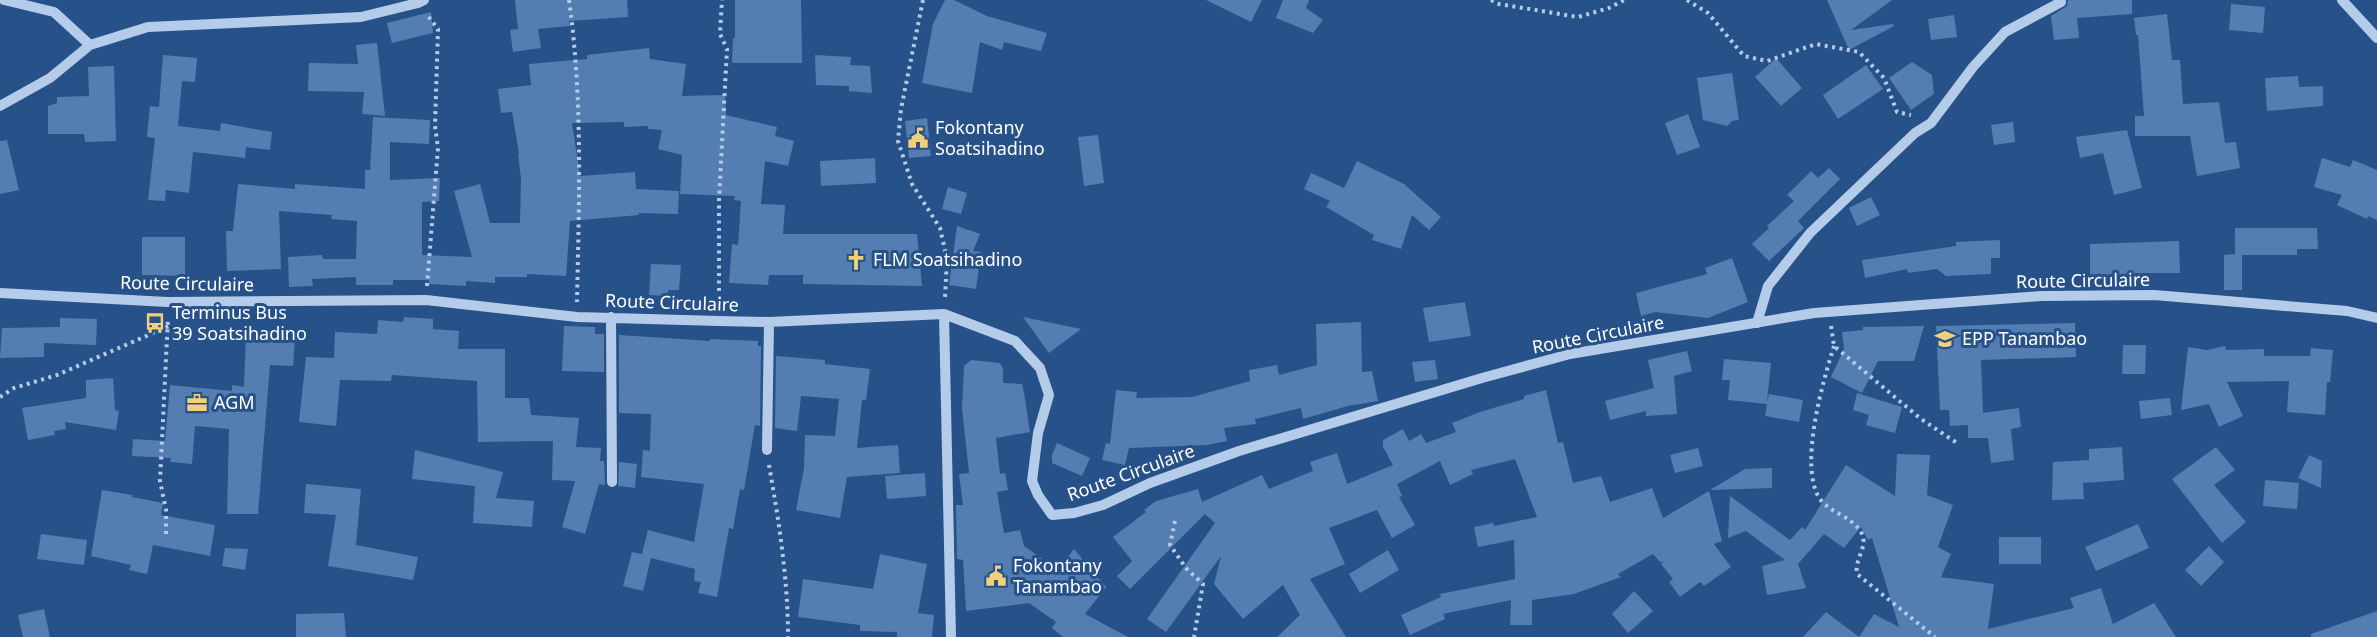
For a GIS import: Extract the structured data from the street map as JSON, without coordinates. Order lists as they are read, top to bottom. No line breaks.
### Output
{"streets":{"street":["Route Circulaire"]},"places":{"public building":["Fokontany Soatsihadino","Fokontany Tanambao"],"church":["FLM Soatsihadino"],"bus stop":["Terminus Bus 39 Soatsihadino"],"school or university":["EPP Tanambao"],"office":["AGM"]}}
